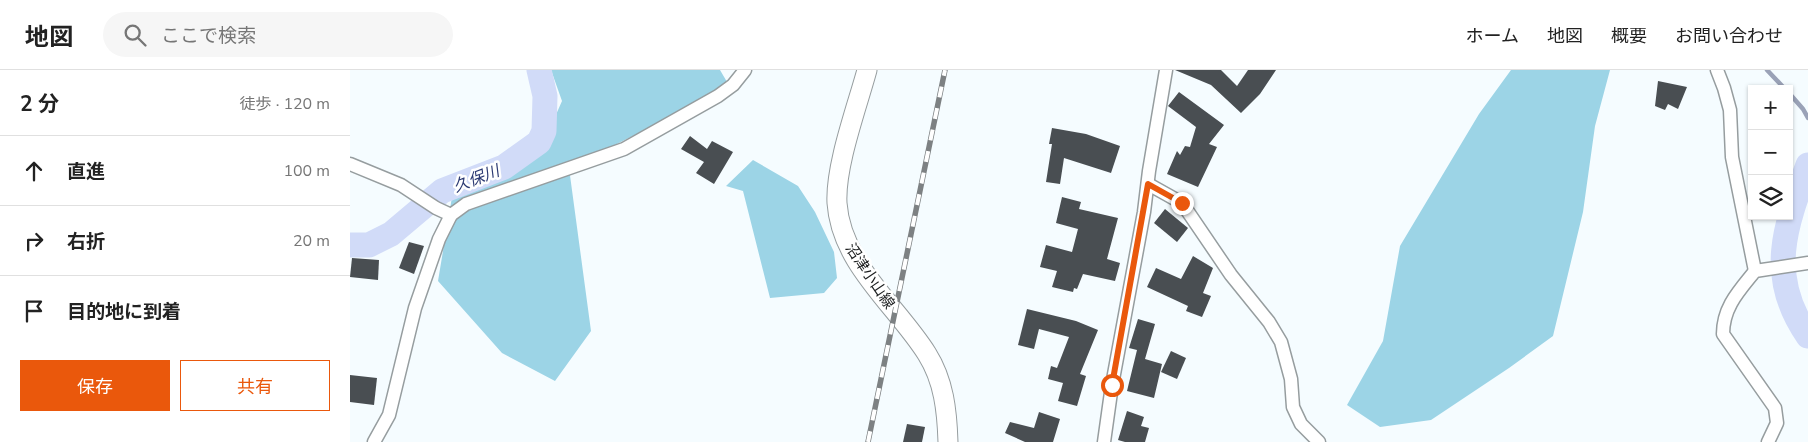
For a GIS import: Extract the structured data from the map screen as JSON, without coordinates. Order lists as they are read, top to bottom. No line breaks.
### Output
{"streets":{"main road":["沼津小山線"]},"water":["久保川"],"page":{"header":"地図","search":"ここで検索","nav":["ホーム","地図","概要","お問い合わせ"],"heading":["2 分","徒歩 · 120 m"],"map_buttons":["+","−"],"list":[["直進","100 m"],["右折","20 m"],"目的地に到着"],"buttons":["保存","共有"]}}
